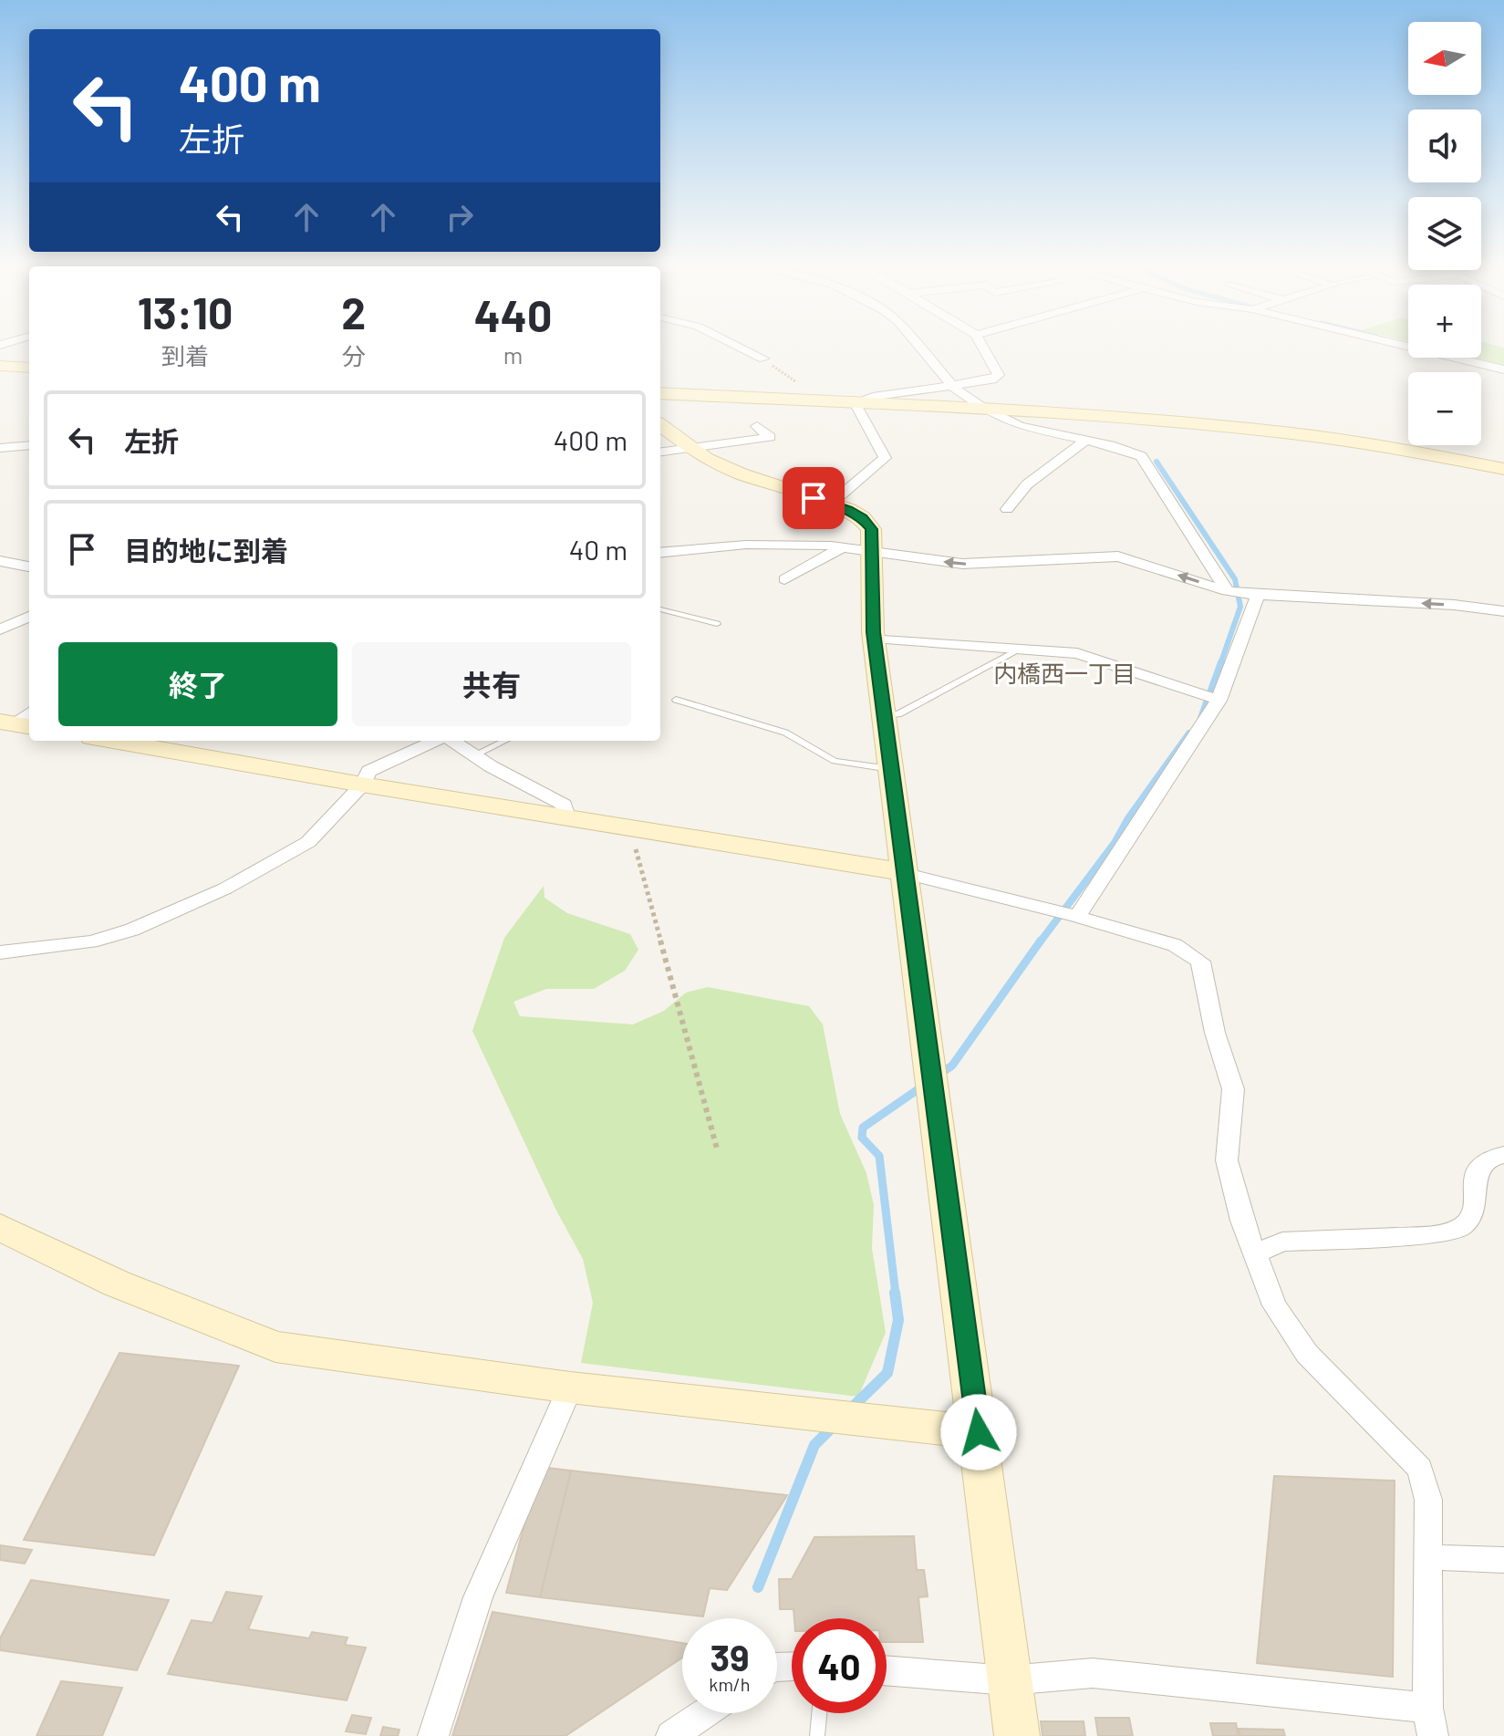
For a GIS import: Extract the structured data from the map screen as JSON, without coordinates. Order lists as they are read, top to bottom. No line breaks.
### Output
{"districts":["内橋西一丁目"],"north":"left","page":{"map_buttons":["+","−"],"turn":["400 m","左折"],"eta":["13:10","到着","2","分","440","m"],"list":[{"name":"左折","value":"400 m"},{"name":"目的地に到着","value":"40 m"}],"buttons":["終了","共有"],"speed":"39 km/h","limit":"40"}}
